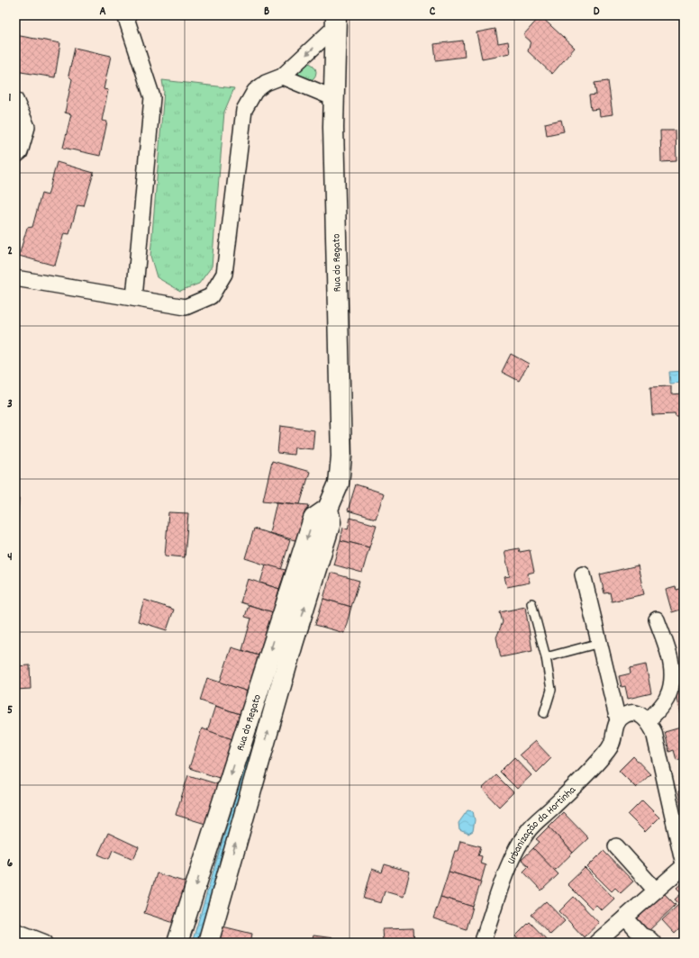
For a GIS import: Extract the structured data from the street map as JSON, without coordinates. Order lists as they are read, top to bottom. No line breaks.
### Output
{"streets":{"street":["Rua do Regato","Urbanização da Hortinha"]},"grid":{"columns":["A","B","C","D"],"rows":["1","2","3","4","5","6"]}}
